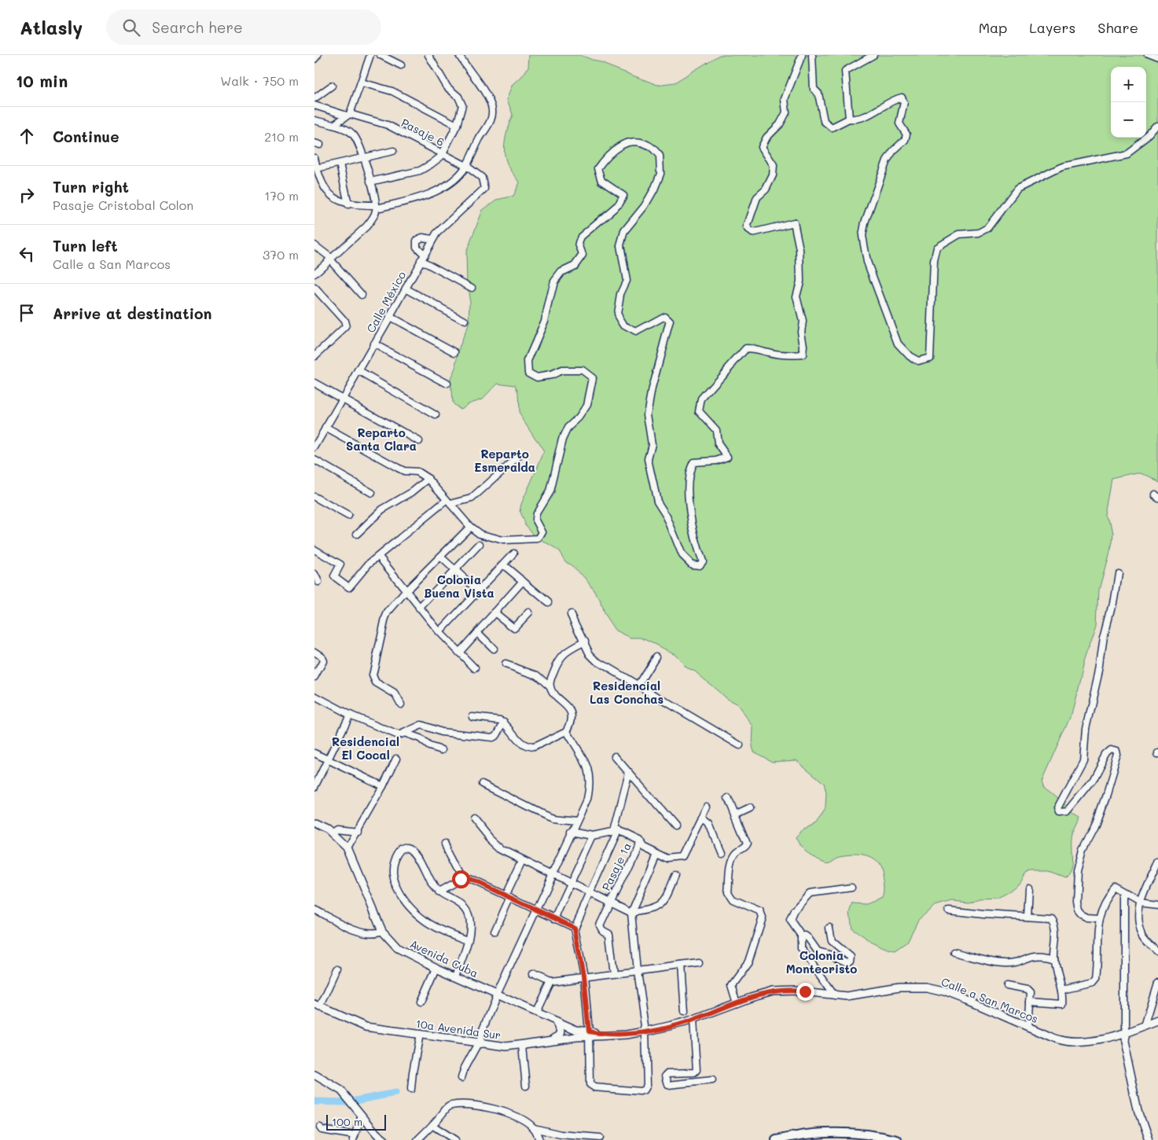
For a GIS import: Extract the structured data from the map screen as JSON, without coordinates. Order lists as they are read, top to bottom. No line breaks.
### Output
{"streets":{"main road":["Avenida Cuba","Calle a San Marcos","10a Avenida Sur"],"street":["Pasaje 6","Calle México","Pasaje 1a"]},"crossings":[["Pasaje 6","Calle México"],["Avenida Cuba","Calle a San Marcos"],["Avenida Cuba","10a Avenida Sur"]],"districts":["Reparto Santa Clara","Reparto Esmeralda","Colonia Buena Vista","Residencial Las Conchas","Residencial El Cocal","Colonia Montecristo"],"scale_bar":"100 m","page":{"header":"Atlasly","search":"Search here","nav":["Map","Layers","Share"],"heading":["10 min","Walk · 750 m"],"map_buttons":["+","−"],"list":[["Continue","210 m"],["Turn right","Pasaje Cristobal Colon","170 m"],["Turn left","Calle a San Marcos","370 m"],"Arrive at destination"],"scale":"100 m"}}
